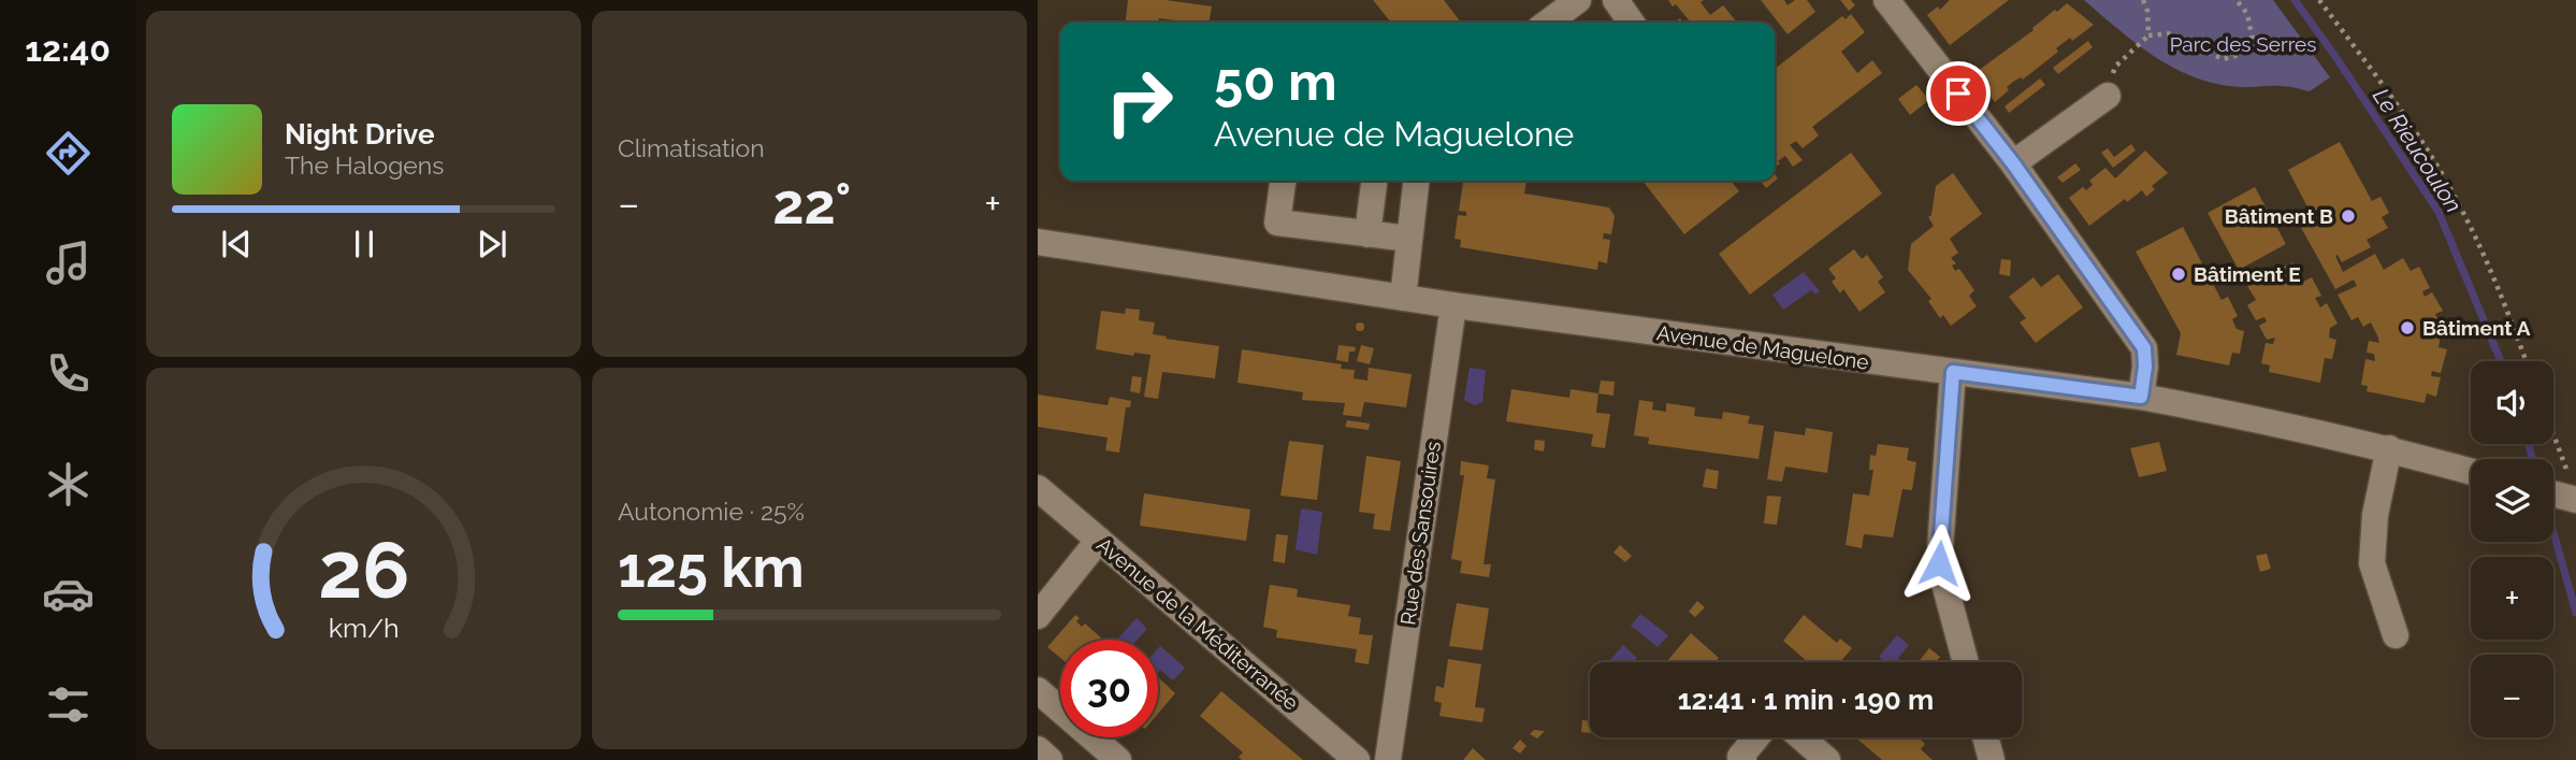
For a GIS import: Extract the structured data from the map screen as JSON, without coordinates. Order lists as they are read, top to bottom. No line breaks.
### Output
{"streets":{"street":["Avenue de Maguelone","Rue des Sansouires","Avenue de la Méditerranée"]},"crossings":[["Avenue de Maguelone","Rue des Sansouires"]],"water":["Le Rieucoulon"],"parks":["Parc des Serres"],"places":["Bâtiment B","Bâtiment E","Bâtiment A"],"page":{"tabs":"12:40","tile":["Climatisation",["Autonomie · 25%","125 km"]],"turn":["50 m","Avenue de Maguelone"],"song":["Night Drive","The Halogens"],"heat":["−","22°","+"],"map_buttons":["+","−"],"limit":"30","trip":"12:41 · 1 min · 190 m","gauge":["26","km/h"]}}
